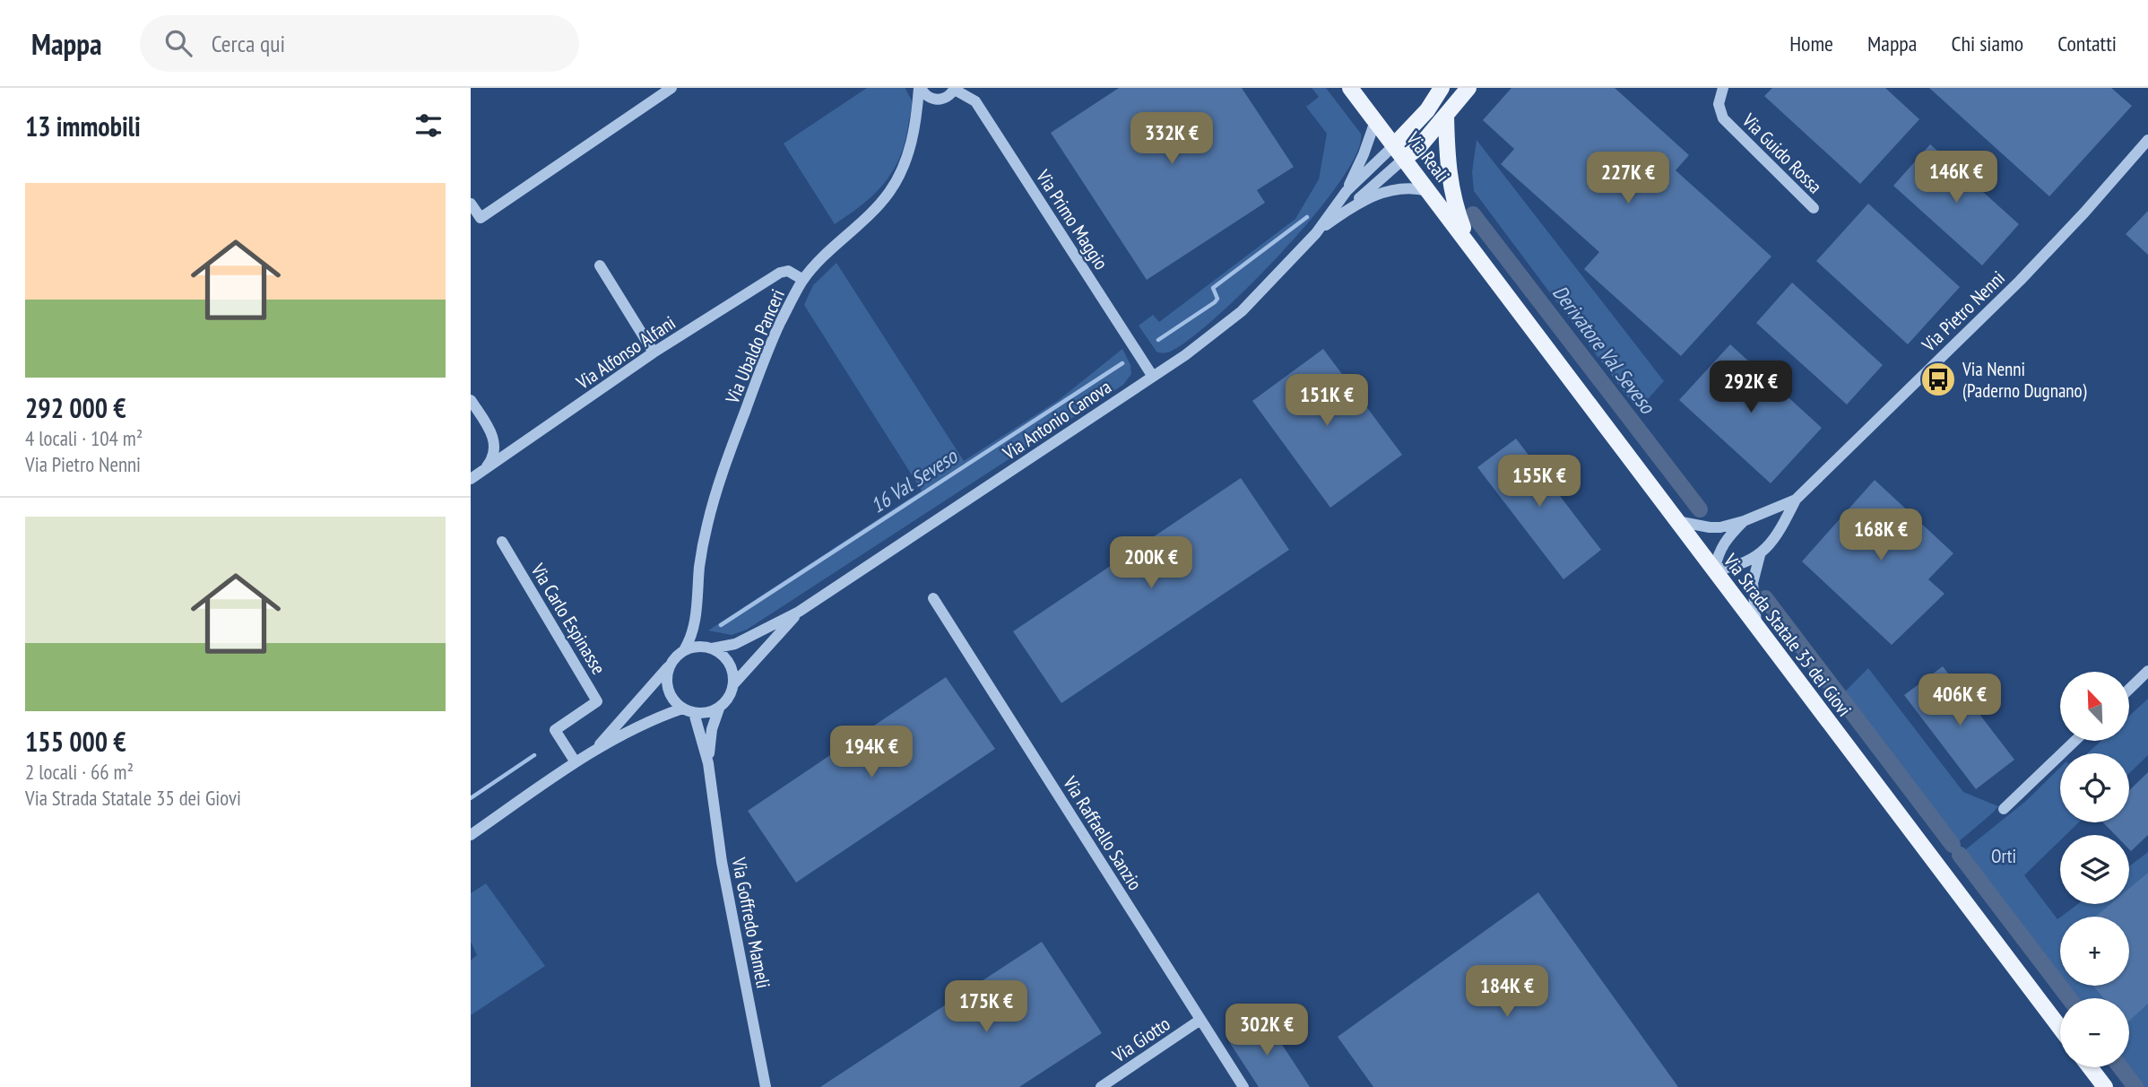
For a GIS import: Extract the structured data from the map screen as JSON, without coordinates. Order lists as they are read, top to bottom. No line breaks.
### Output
{"streets":{"main road":["Via Reali","Via Strada Statale 35 dei Giovi"],"street":["Via Guido Rossa","Via Primo Maggio","Via Pietro Nenni","Via Ubaldo Panceri","Via Alfonso Alfani","Via Antonio Canova","Via Carlo Espinasse","Via Raffaello Sanzio","Via Goffredo Mameli","Via Giotto"]},"crossings":[["Via Reali","Via Antonio Canova"],["Via Reali","Via Strada Statale 35 dei Giovi"],["Via Primo Maggio","Via Antonio Canova"],["Via Pietro Nenni","Via Strada Statale 35 dei Giovi"],["Via Ubaldo Panceri","Via Alfonso Alfani"],["Via Ubaldo Panceri","Via Antonio Canova"],["Via Raffaello Sanzio","Via Giotto"]],"water":["Derivatore Val Seveso","16 Val Seveso"],"parks":["Orti"],"places":{"bus stop":["Via Nenni (Paderno Dugnano)"]},"north":"top left","page":{"header":"Mappa","search":"Cerca qui","nav":["Home","Mappa","Chi siamo","Contatti"],"heading":"13 immobili","price":["332K €","146K €","227K €","292K €","151K €","155K €","168K €","200K €","406K €","194K €","184K €","175K €","302K €"],"list":[{"name":"292 000 €","note":"4 locali · 104 m² · Via Pietro Nenni"},{"name":"155 000 €","note":"2 locali · 66 m² · Via Strada Statale 35 dei Giovi"}],"map_buttons":["+","−"]}}
